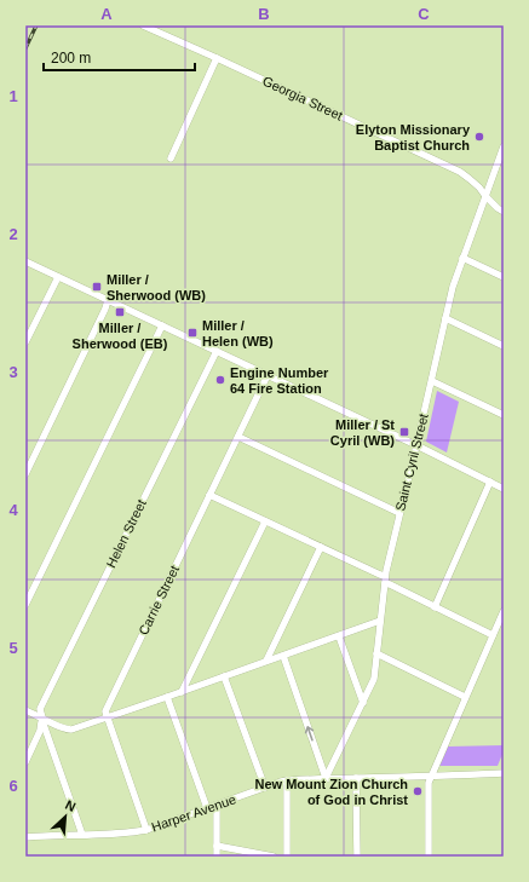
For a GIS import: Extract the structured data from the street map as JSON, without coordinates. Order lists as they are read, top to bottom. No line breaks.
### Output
{"streets":{"street":["Georgia Street","Saint Cyril Street","Helen Street","Carrie Street","Harper Avenue"]},"crossings":[["Georgia Street","Saint Cyril Street"],["Saint Cyril Street","Harper Avenue"],["Helen Street","Harper Avenue"]],"places":{"other":["Elyton Missionary Baptist Church","Engine Number 64 Fire Station","New Mount Zion Church of God in Christ"],"transit":["Miller / Sherwood (WB)","Miller / Sherwood (EB)","Miller / Helen (WB)","Miller / St Cyril (WB)"]},"scale_bar":"200 m","north":"top right","grid":{"columns":["A","B","C"],"rows":["1","2","3","4","5","6"]}}
